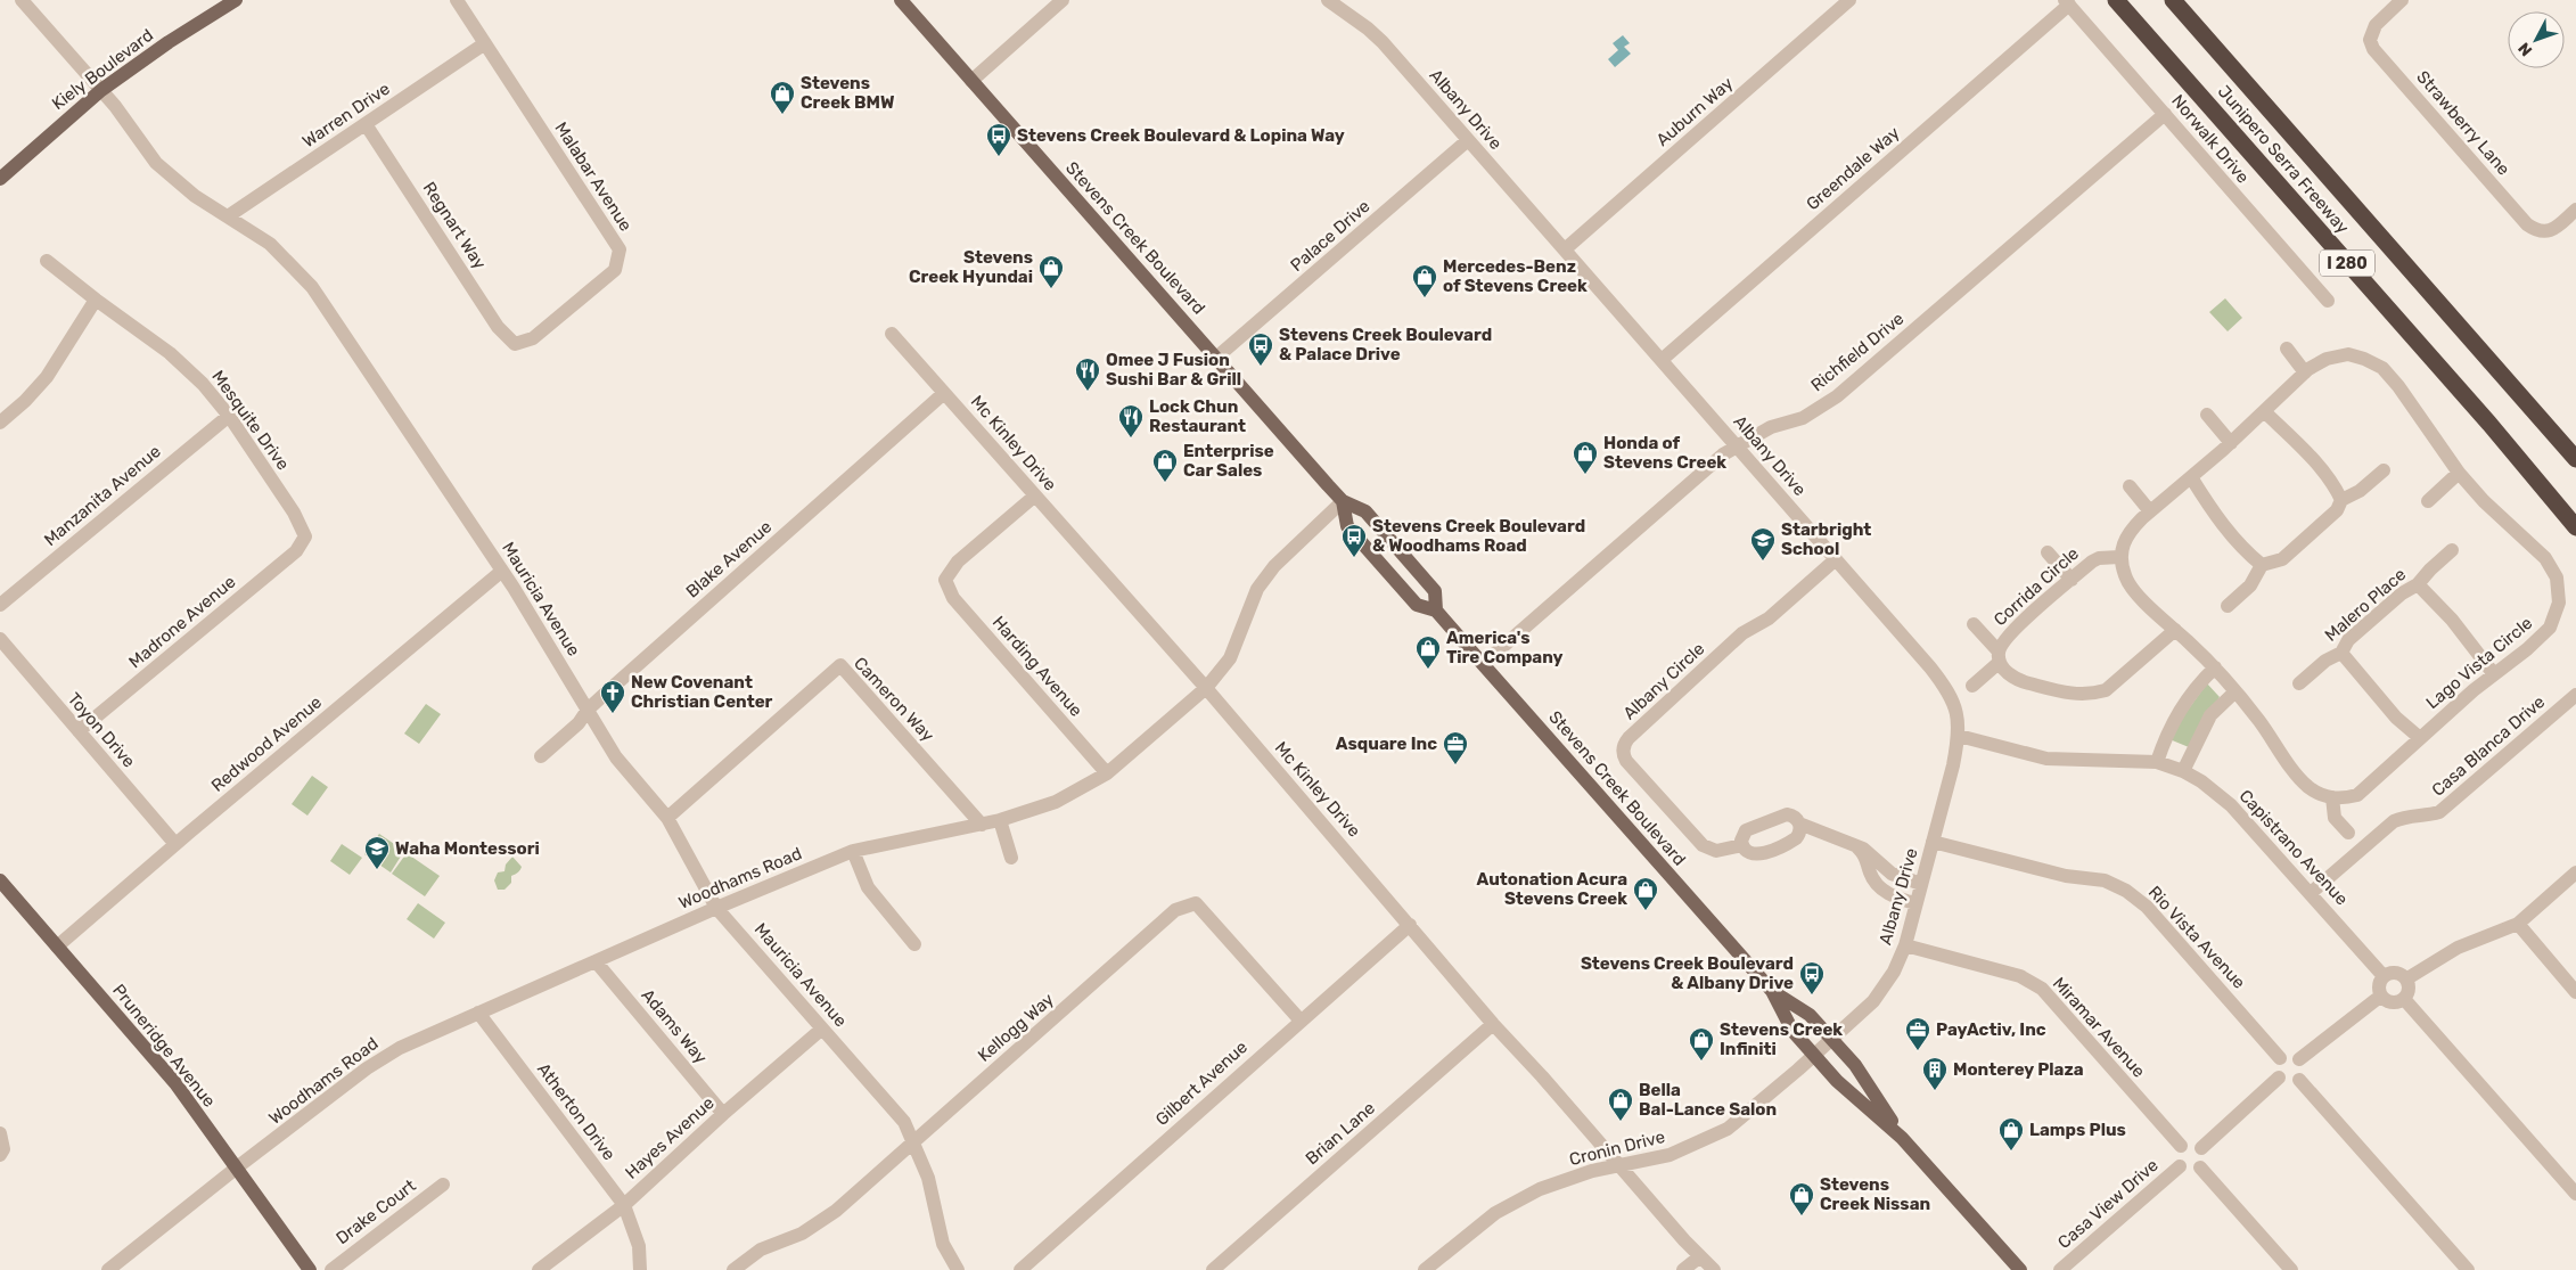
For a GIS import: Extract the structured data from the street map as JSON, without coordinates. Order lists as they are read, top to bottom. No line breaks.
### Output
{"streets":{"highway":["Junipero Serra Freeway","I 280"],"main road":["Kiely Boulevard","Stevens Creek Boulevard","Pruneridge Avenue"],"street":["Albany Drive","Auburn Way","Warren Drive","Strawberry Lane","Norwalk Drive","Greendale Way","Malabar Avenue","Regnart Way","Palace Drive","Richfield Drive","Mesquite Drive","Mc Kinley Drive","Manzanita Avenue","Blake Avenue","Corrida Circle","Mauricia Avenue","Malero Place","Madrone Avenue","Lago Vista Circle","Harding Avenue","Albany Circle","Cameron Way","Toyon Drive","Redwood Avenue","Casa Blanca Drive","Capistrano Avenue","Woodhams Road","Rio Vista Avenue","Adams Way","Kellogg Way","Miramar Avenue","Gilbert Avenue","Atherton Drive","Brian Lane","Hayes Avenue","Cronin Drive","Casa View Drive","Drake Court"]},"crossings":[["Kiely Boulevard","Mauricia Avenue"],["Albany Drive","Auburn Way"],["Albany Drive","Greendale Way"],["Albany Drive","Palace Drive"],["Albany Drive","Stevens Creek Boulevard"],["Albany Drive","Richfield Drive"],["Albany Drive","Albany Circle"],["Albany Drive","Capistrano Avenue"],["Albany Drive","Rio Vista Avenue"],["Albany Drive","Miramar Avenue"],["Albany Drive","Cronin Drive"],["Warren Drive","Malabar Avenue"],["Warren Drive","Regnart Way"],["Warren Drive","Mauricia Avenue"],["Norwalk Drive","Greendale Way"],["Norwalk Drive","Richfield Drive"],["Malabar Avenue","Regnart Way"],["Palace Drive","Stevens Creek Boulevard"],["Stevens Creek Boulevard","Richfield Drive"],["Stevens Creek Boulevard","Woodhams Road"],["Stevens Creek Boulevard","Cronin Drive"],["Mesquite Drive","Manzanita Avenue"],["Mesquite Drive","Madrone Avenue"],["Mc Kinley Drive","Blake Avenue"],["Mc Kinley Drive","Harding Avenue"],["Mc Kinley Drive","Woodhams Road"],["Mc Kinley Drive","Gilbert Avenue"],["Mc Kinley Drive","Brian Lane"],["Mc Kinley Drive","Cronin Drive"],["Blake Avenue","Mauricia Avenue"],["Corrida Circle","Lago Vista Circle"],["Mauricia Avenue","Cameron Way"],["Mauricia Avenue","Redwood Avenue"],["Mauricia Avenue","Woodhams Road"],["Mauricia Avenue","Kellogg Way"],["Mauricia Avenue","Hayes Avenue"],["Madrone Avenue","Toyon Drive"],["Harding Avenue","Woodhams Road"],["Cameron Way","Woodhams Road"],["Toyon Drive","Redwood Avenue"],["Redwood Avenue","Pruneridge Avenue"],["Casa Blanca Drive","Capistrano Avenue"],["Woodhams Road","Adams Way"],["Woodhams Road","Pruneridge Avenue"],["Woodhams Road","Atherton Drive"],["Adams Way","Hayes Avenue"],["Kellogg Way","Gilbert Avenue"],["Miramar Avenue","Casa View Drive"],["Atherton Drive","Hayes Avenue"]],"places":{"shop":["Stevens Creek BMW","Stevens Creek Hyundai","Mercedes-Benz of Stevens Creek","Honda of Stevens Creek","Enterprise Car Sales","America's Tire Company","Autonation Acura Stevens Creek","Stevens Creek Infiniti","Bella Bal-Lance Salon","Lamps Plus","Stevens Creek Nissan"],"bus stop":["Stevens Creek Boulevard & Lopina Way","Stevens Creek Boulevard & Palace Drive","Stevens Creek Boulevard & Woodhams Road","Stevens Creek Boulevard & Albany Drive"],"restaurant":["Omee J Fusion Sushi Bar & Grill","Lock Chun Restaurant"],"school or university":["Starbright School","Waha Montessori"],"church":["New Covenant Christian Center"],"office":["Asquare Inc","PayActiv, Inc"],"building":["Monterey Plaza"]},"north":"bottom left"}
